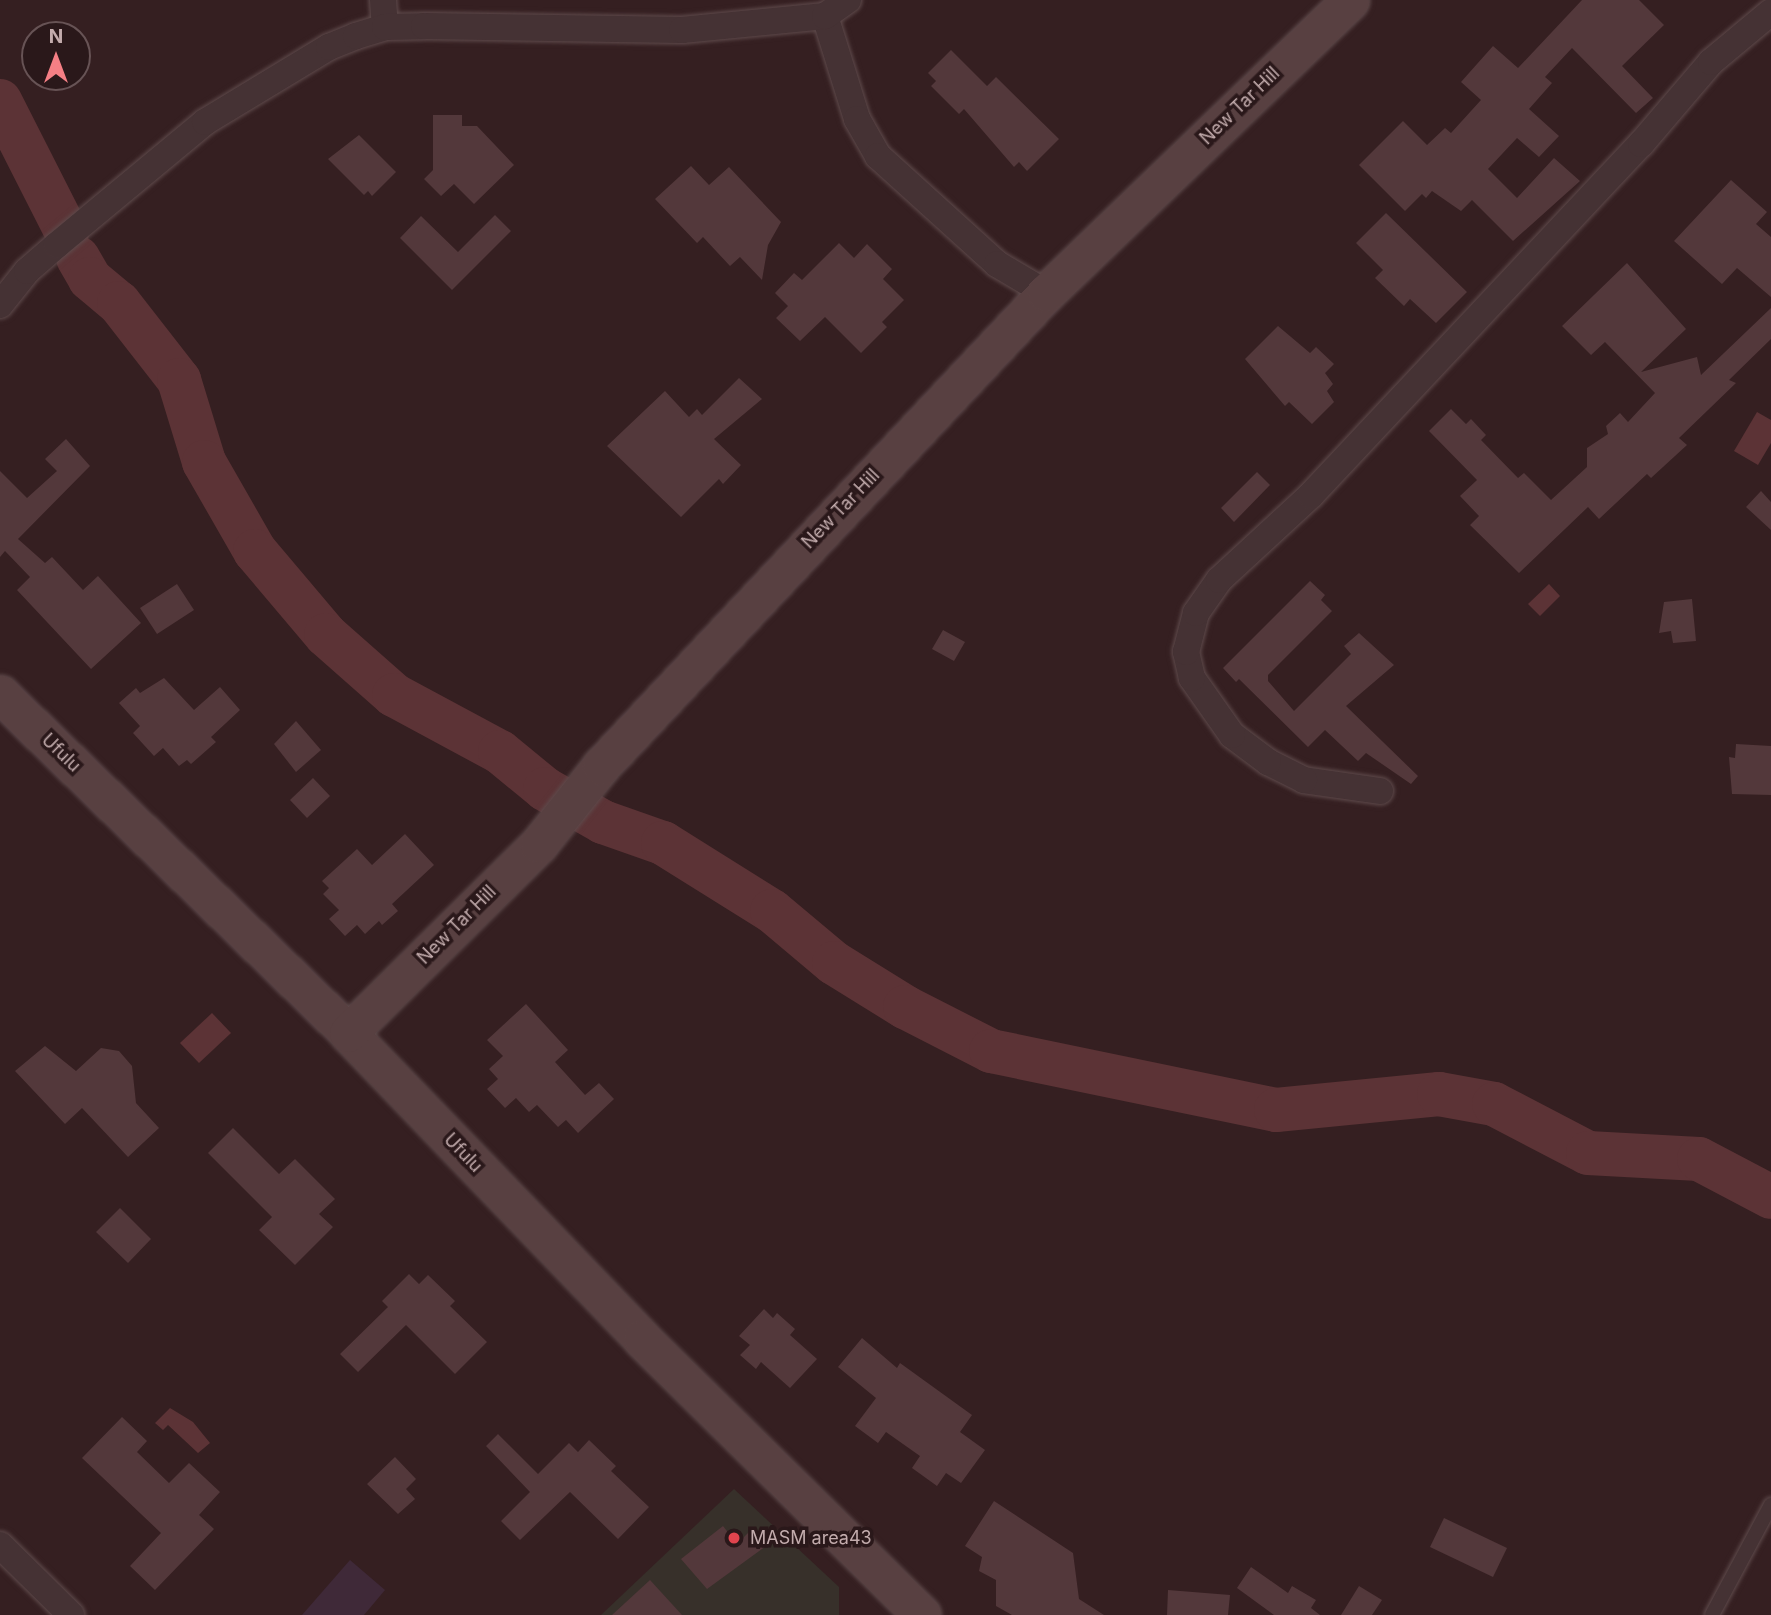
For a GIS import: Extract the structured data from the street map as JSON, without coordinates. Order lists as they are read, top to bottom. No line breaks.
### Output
{"streets":{"street":["New Tar Hill","Ufulu"]},"crossings":[["New Tar Hill","Ufulu"]],"places":["MASM area43"],"north":"top"}
